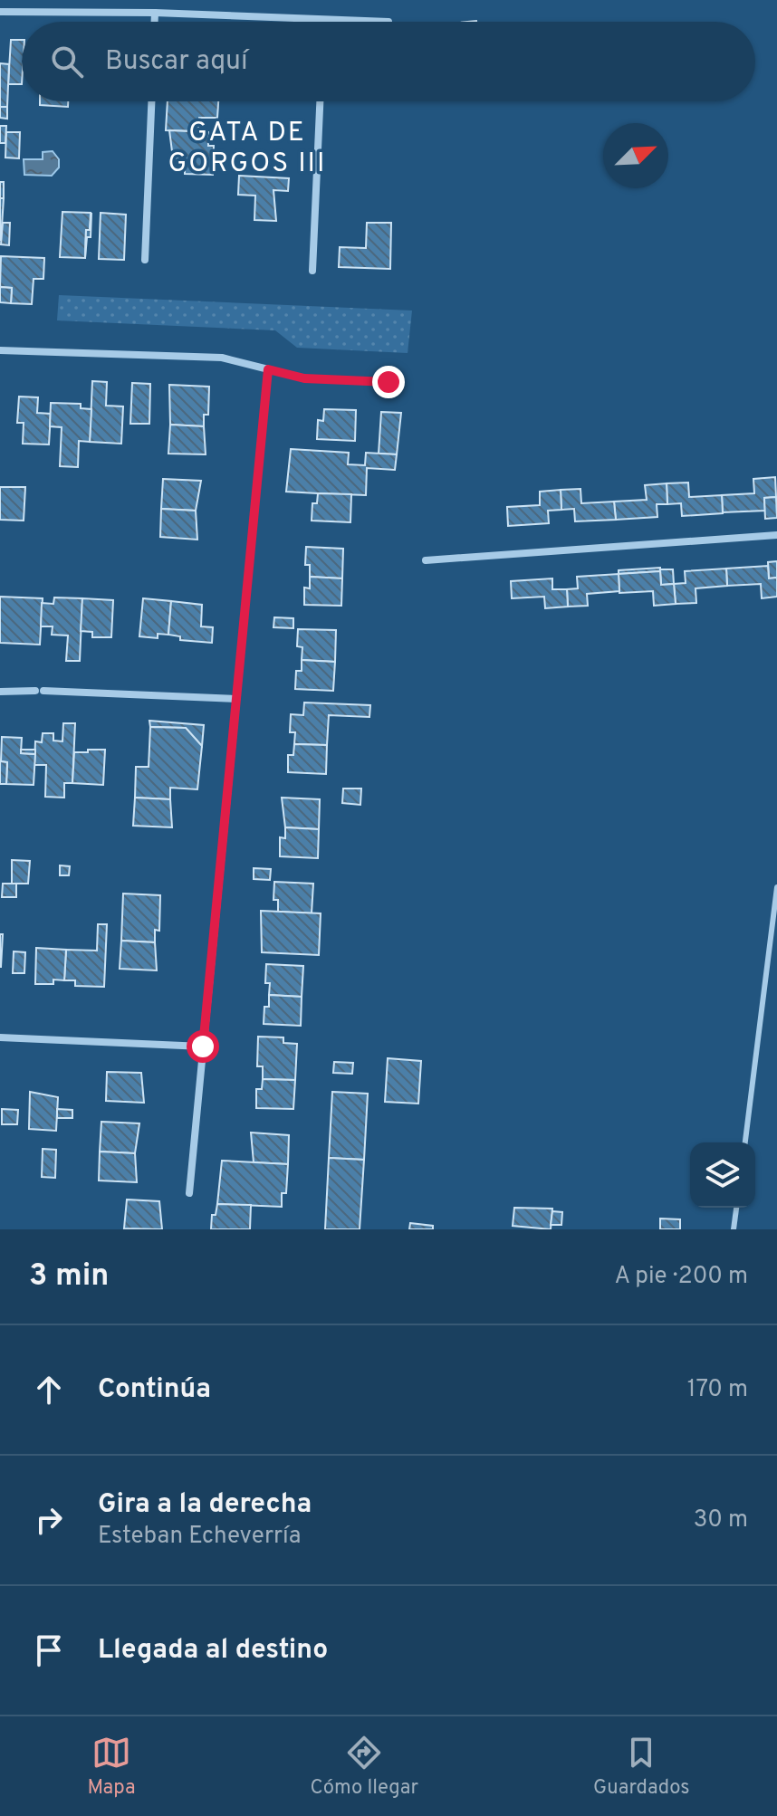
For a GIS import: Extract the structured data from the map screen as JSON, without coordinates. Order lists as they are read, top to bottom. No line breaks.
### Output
{"districts":["GATA DE GORGOS III"],"north":"top right","page":{"search":"Buscar aquí","heading":["3 min","A pie · 200 m"],"list":[["Continúa","170 m"],["Gira a la derecha","Esteban Echeverría","30 m"],"Llegada al destino"],"nav":["Mapa","Cómo llegar","Guardados"]}}
